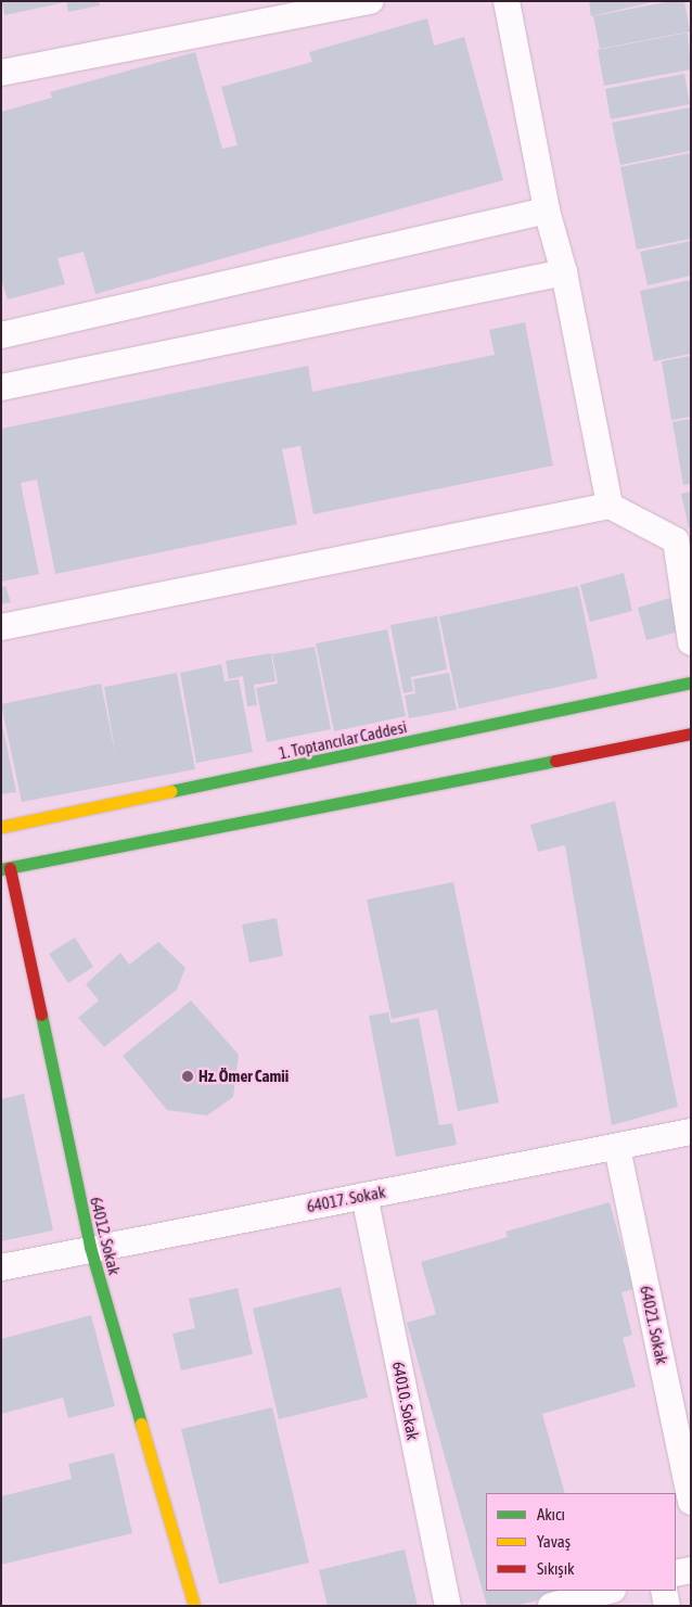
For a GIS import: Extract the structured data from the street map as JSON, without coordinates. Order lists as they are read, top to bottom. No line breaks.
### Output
{"streets":{"street":["1. Toptancılar Caddesi","64017. Sokak","64012. Sokak","64021. Sokak","64010. Sokak"]},"crossings":[["64017. Sokak","64012. Sokak"],["64017. Sokak","64021. Sokak"],["64017. Sokak","64010. Sokak"]],"places":["Hz. Ömer Camii"],"legend":["Akıcı","Yavaş","Sıkışık"]}
